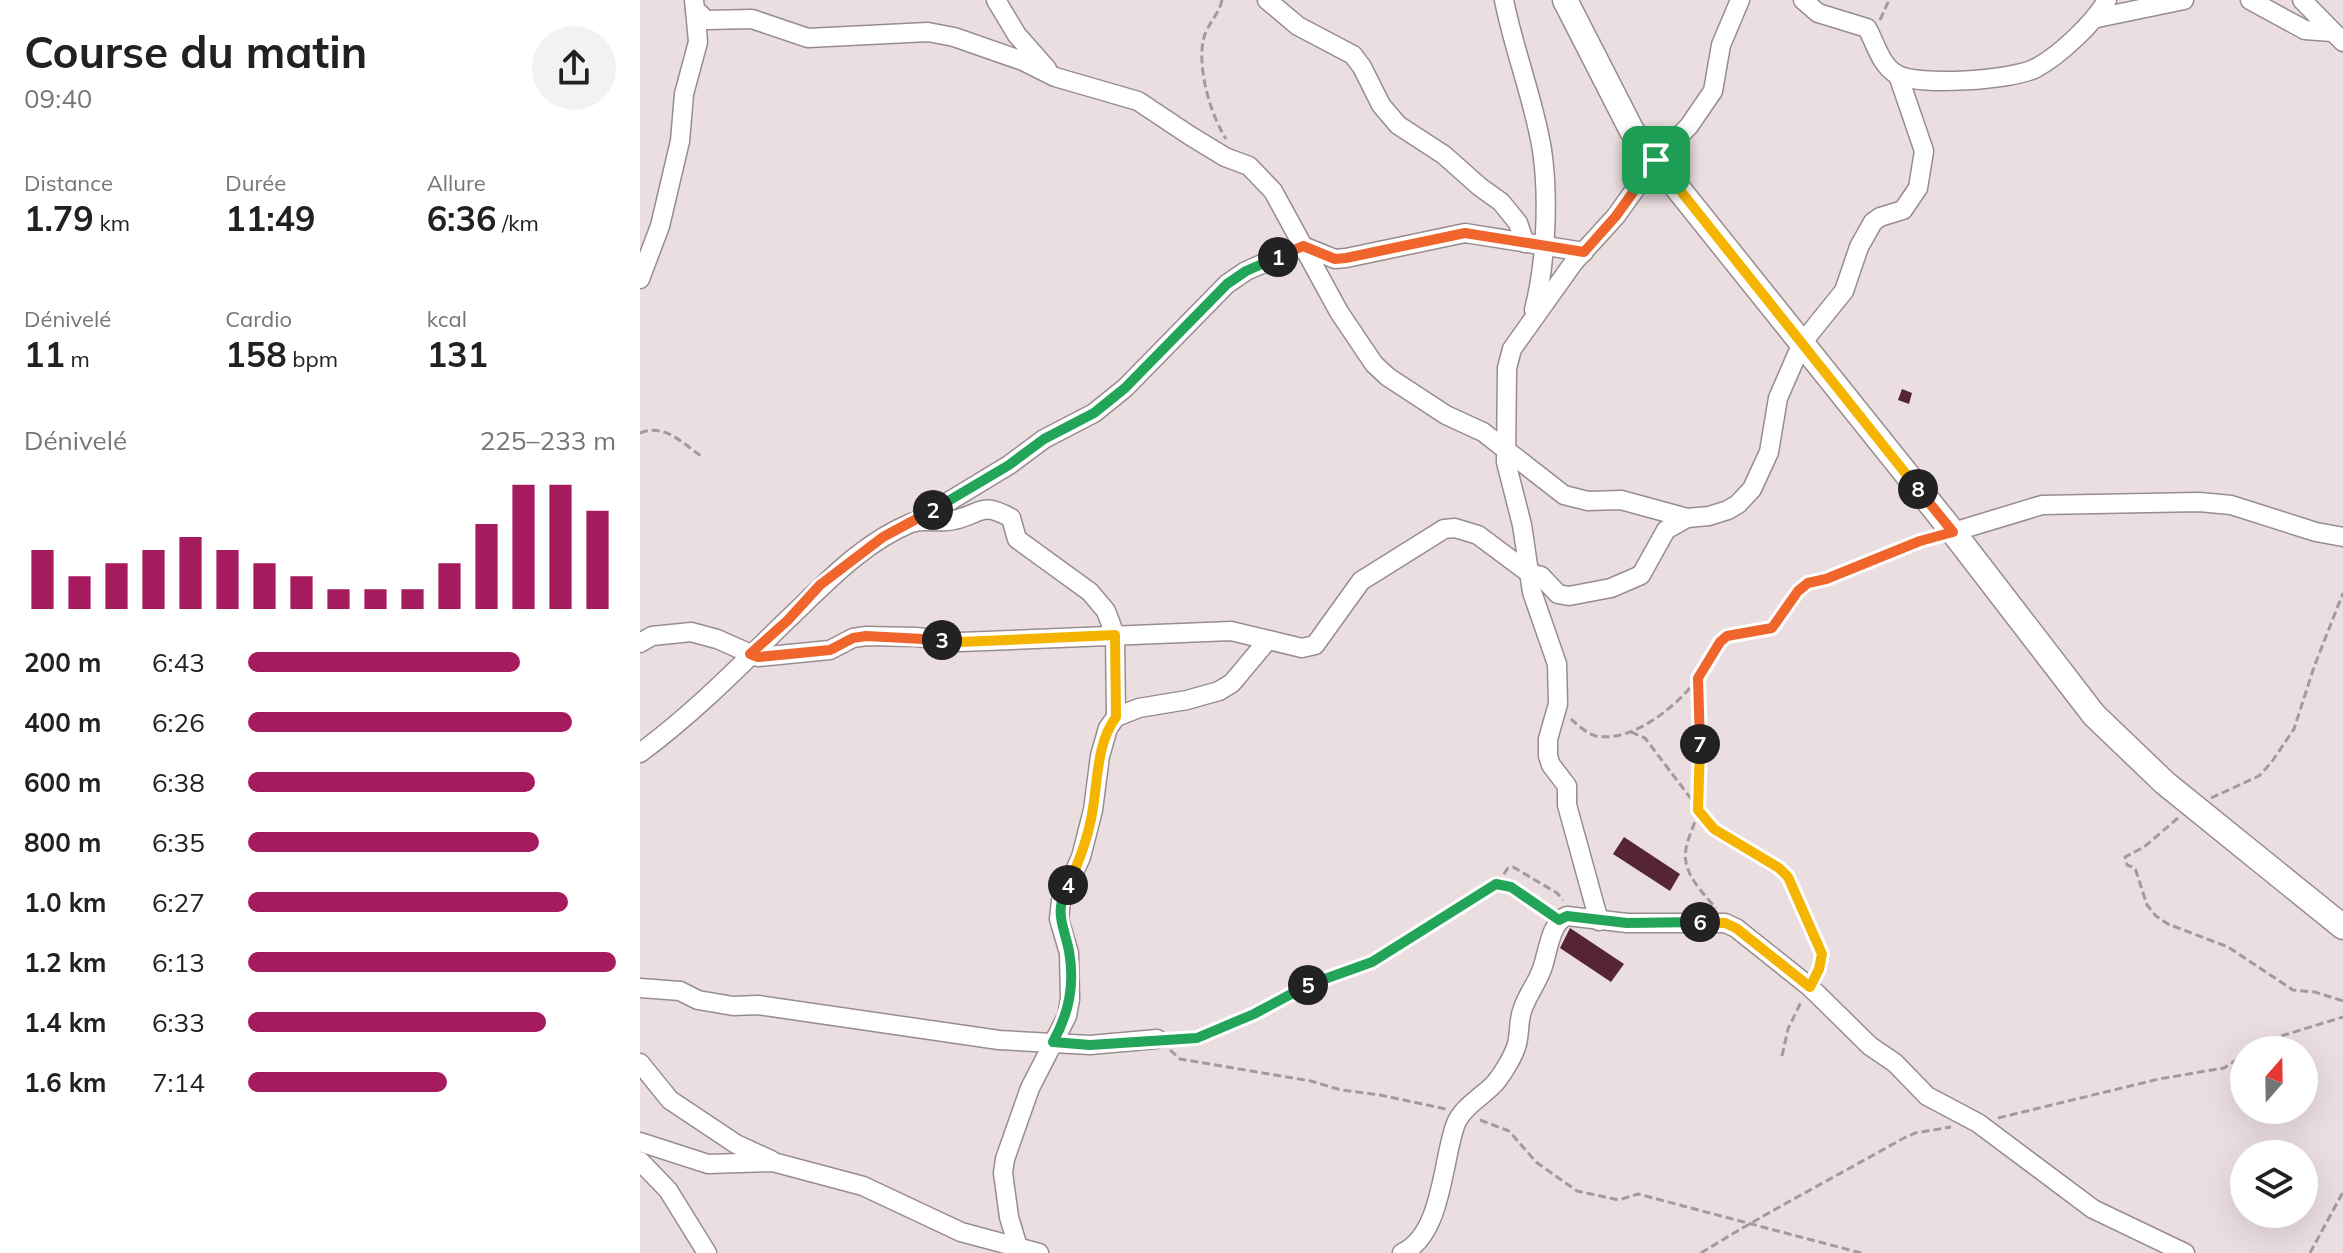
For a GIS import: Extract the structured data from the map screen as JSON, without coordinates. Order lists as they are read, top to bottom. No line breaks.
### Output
{"north":"top","page":{"heading":["Course du matin","09:40"],"stats":[["Distance","1.79 km"],["Durée","11:49"],["Allure","6:36 /km"],["Dénivelé","11 m"],["Cardio","158 bpm"],["kcal","131"]],"pins":["1","8","2","3","7","4","6","5"],"chart":["Dénivelé","225–233 m"],"list":[{"name":"200 m","note":"6:43"},{"name":"400 m","note":"6:26"},{"name":"600 m","note":"6:38"},{"name":"800 m","note":"6:35"},{"name":"1.0 km","note":"6:27"},{"name":"1.2 km","note":"6:13"},{"name":"1.4 km","note":"6:33"},{"name":"1.6 km","note":"7:14"}]}}
